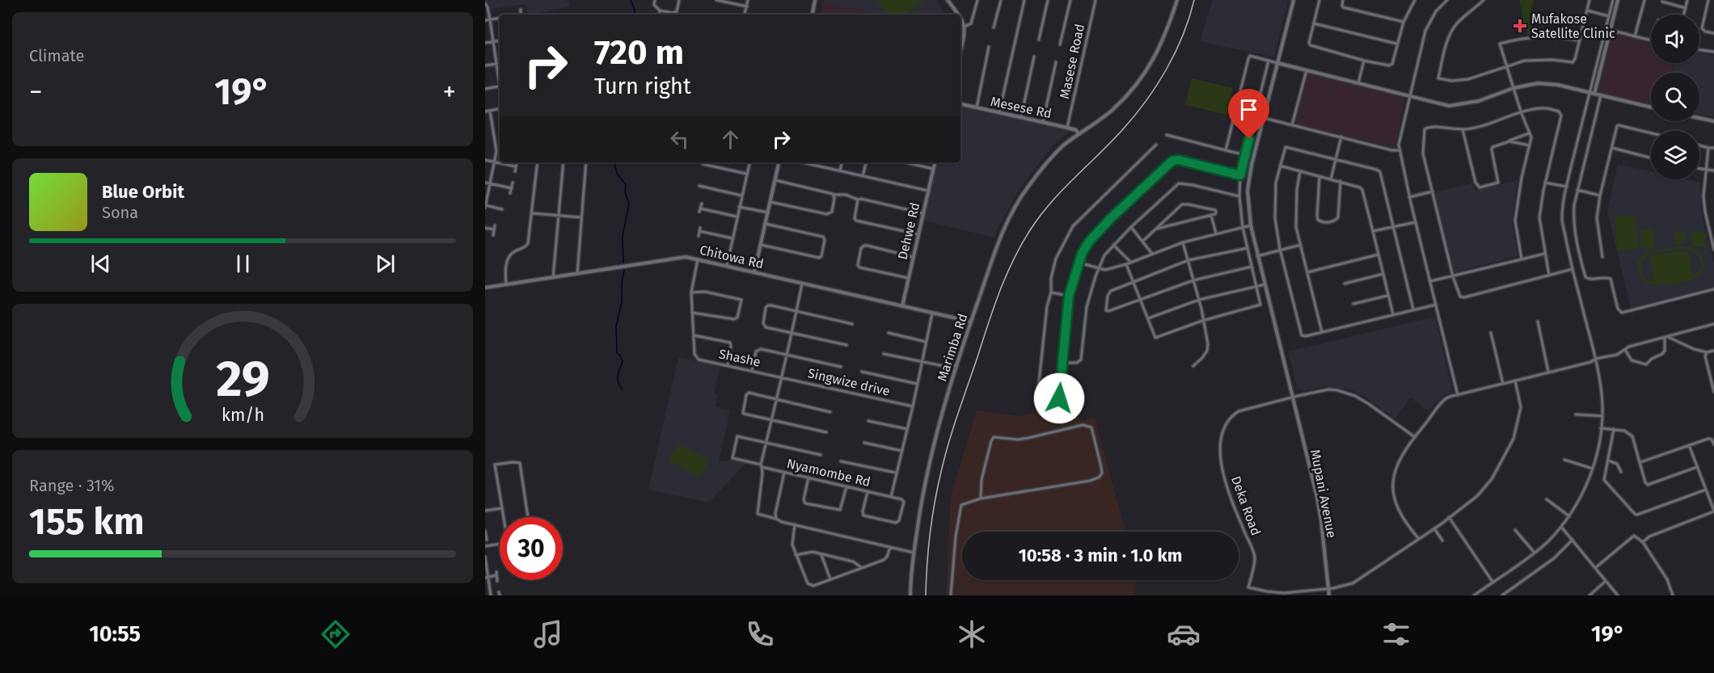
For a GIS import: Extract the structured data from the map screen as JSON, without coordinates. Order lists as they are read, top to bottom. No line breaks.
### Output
{"streets":{"street":["Masese Road","Mesese Rd","Dehwe Rd","Chitowa Rd","Marimba Rd","Shashe","Singwize drive","Nyamombe Rd","Mupani Avenue","Deka Road"]},"crossings":[["Masese Road","Mesese Rd"],["Mesese Rd","Marimba Rd"],["Dehwe Rd","Chitowa Rd"],["Chitowa Rd","Marimba Rd"],["Shashe","Singwize drive"],["Mupani Avenue","Deka Road"]],"places":{"health":["Mufakose Satellite Clinic"]},"page":{"tile":["Climate",["Range · 31%","155 km"]],"turn":["720 m","Turn right"],"heat":["−","19°","+"],"song":["Blue Orbit","Sona"],"limit":"30","trip":"10:58 · 3 min · 1.0 km","tabs":["10:55","19°"],"gauge":["29","km/h"]}}
